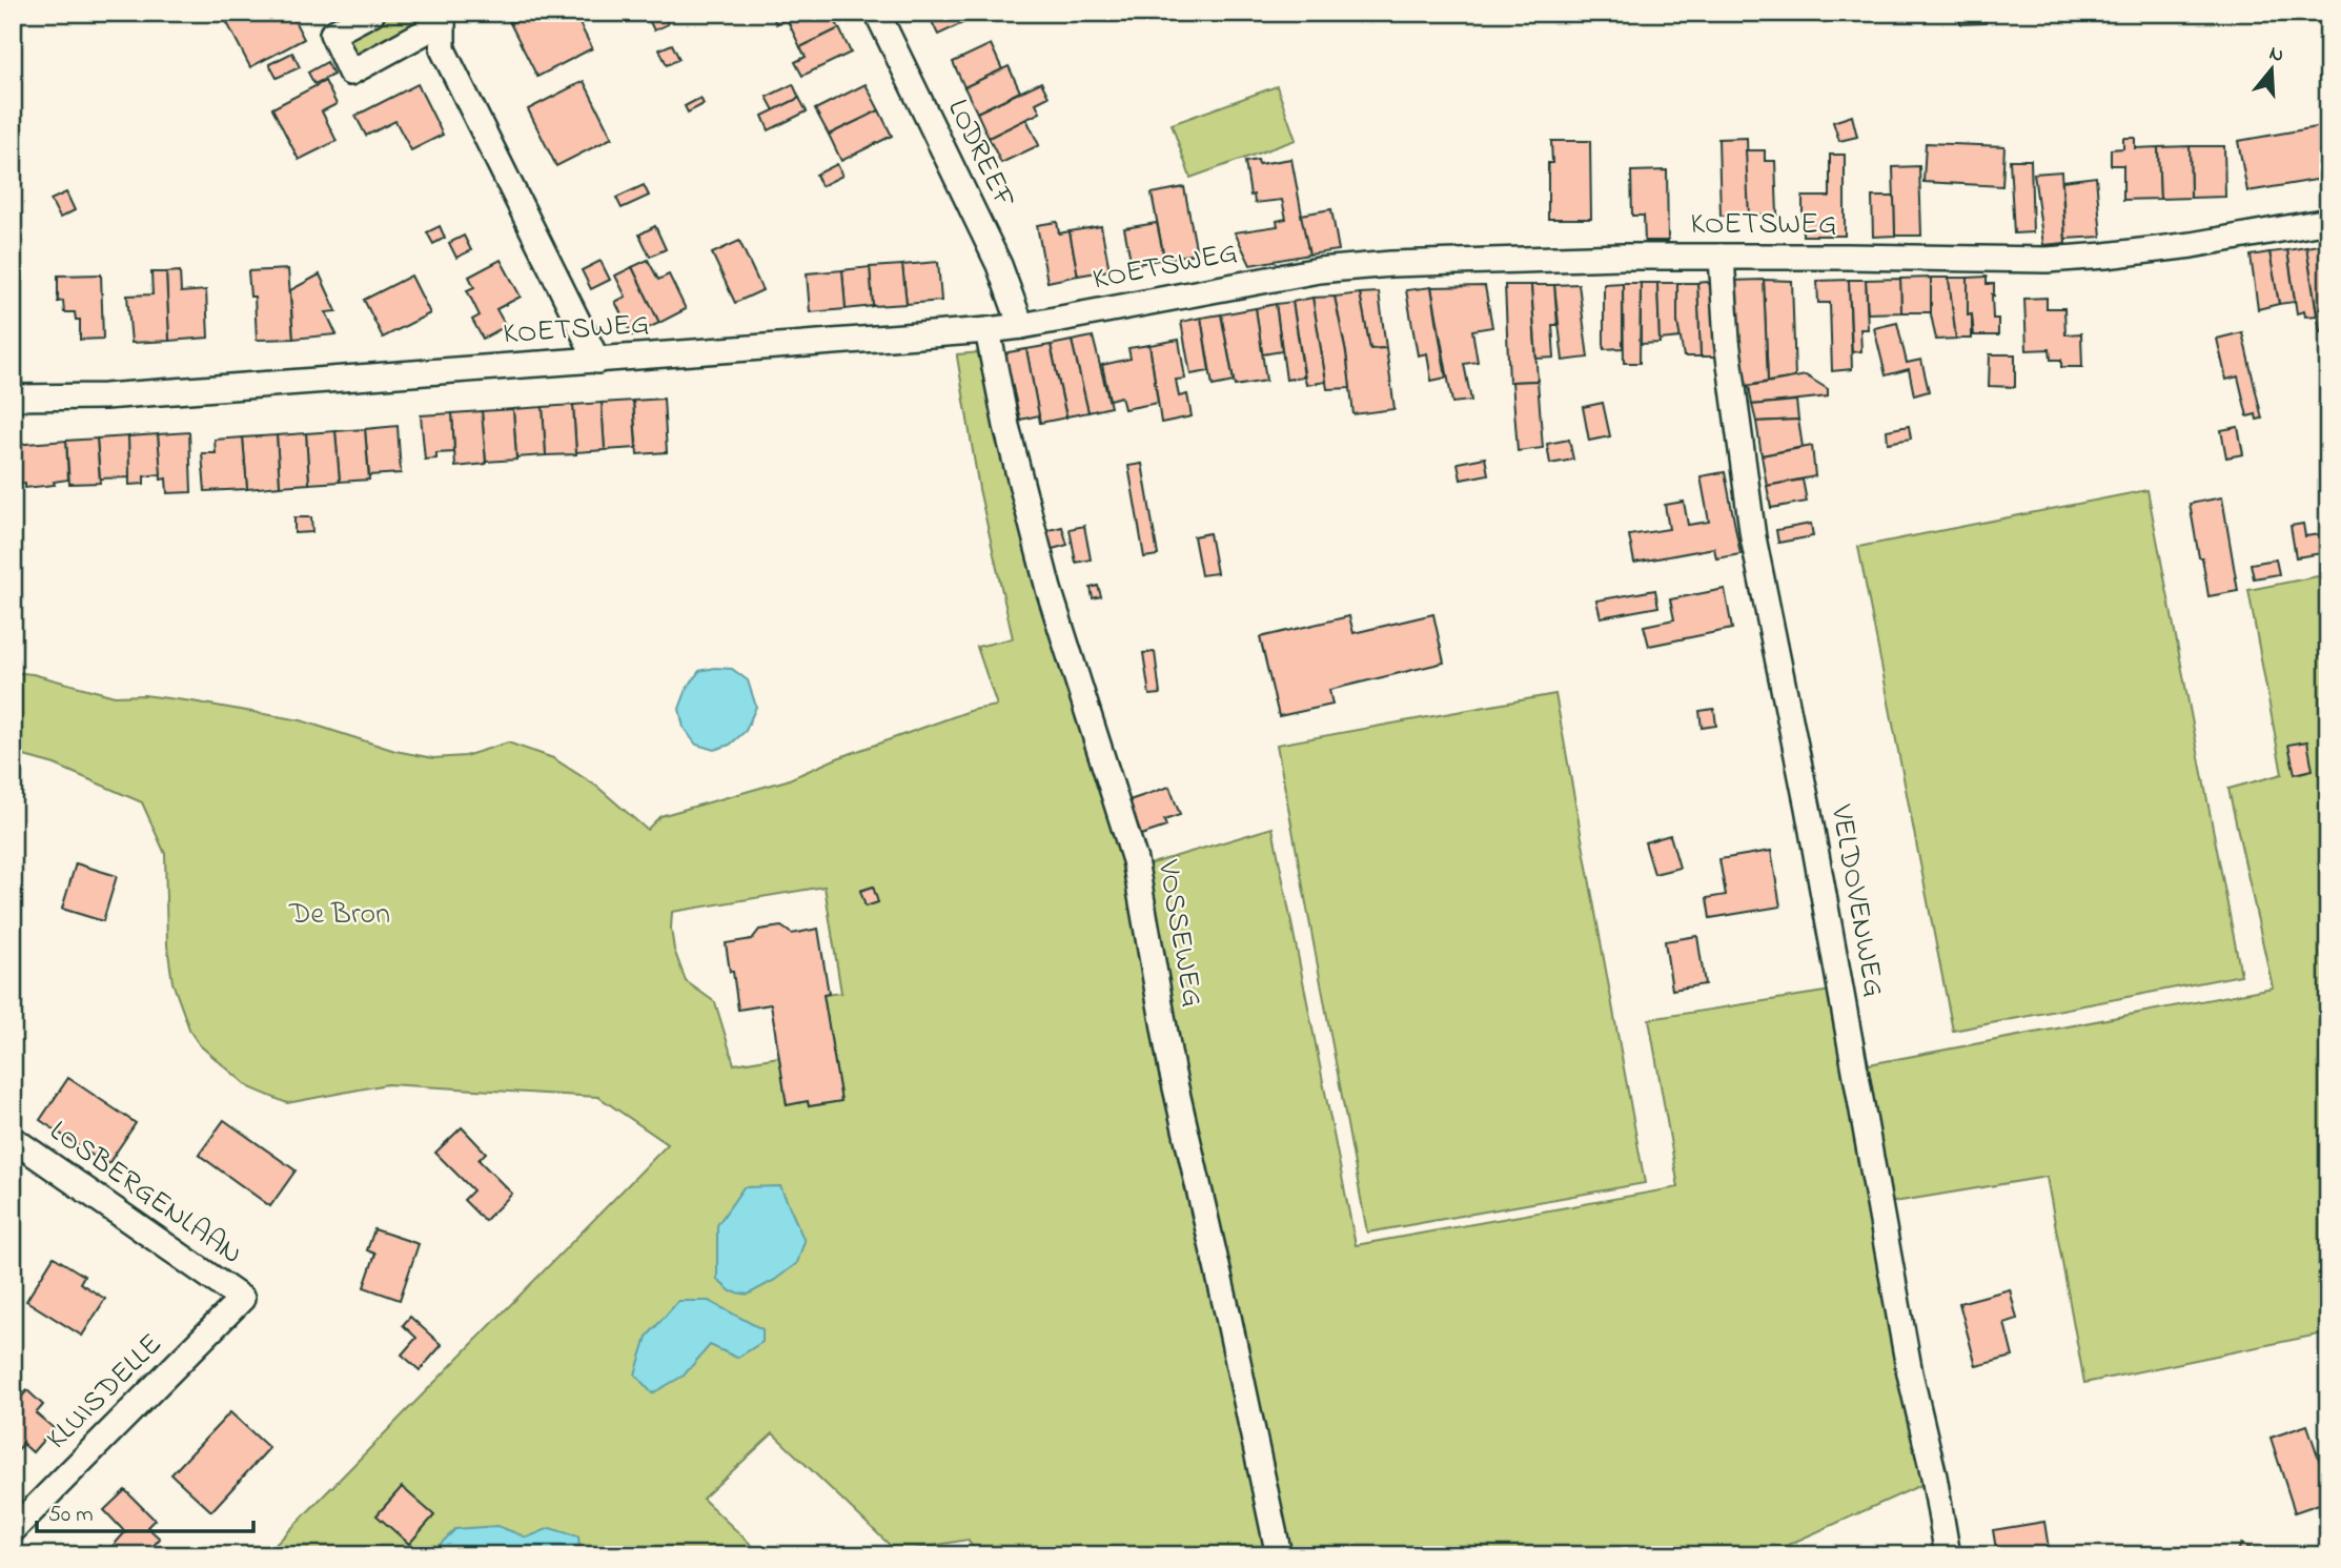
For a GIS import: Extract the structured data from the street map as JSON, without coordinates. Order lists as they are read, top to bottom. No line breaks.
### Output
{"streets":{"street":["LODREEF","KOETSWEG","VELDOVENWEG","VOSSEWEG","LOSBERGENLAAN","KLUISDELLE"]},"crossings":[["LODREEF","KOETSWEG"],["KOETSWEG","VELDOVENWEG"],["KOETSWEG","VOSSEWEG"],["LOSBERGENLAAN","KLUISDELLE"]],"parks":["De Bron"],"scale_bar":"50 m","north":"top"}
